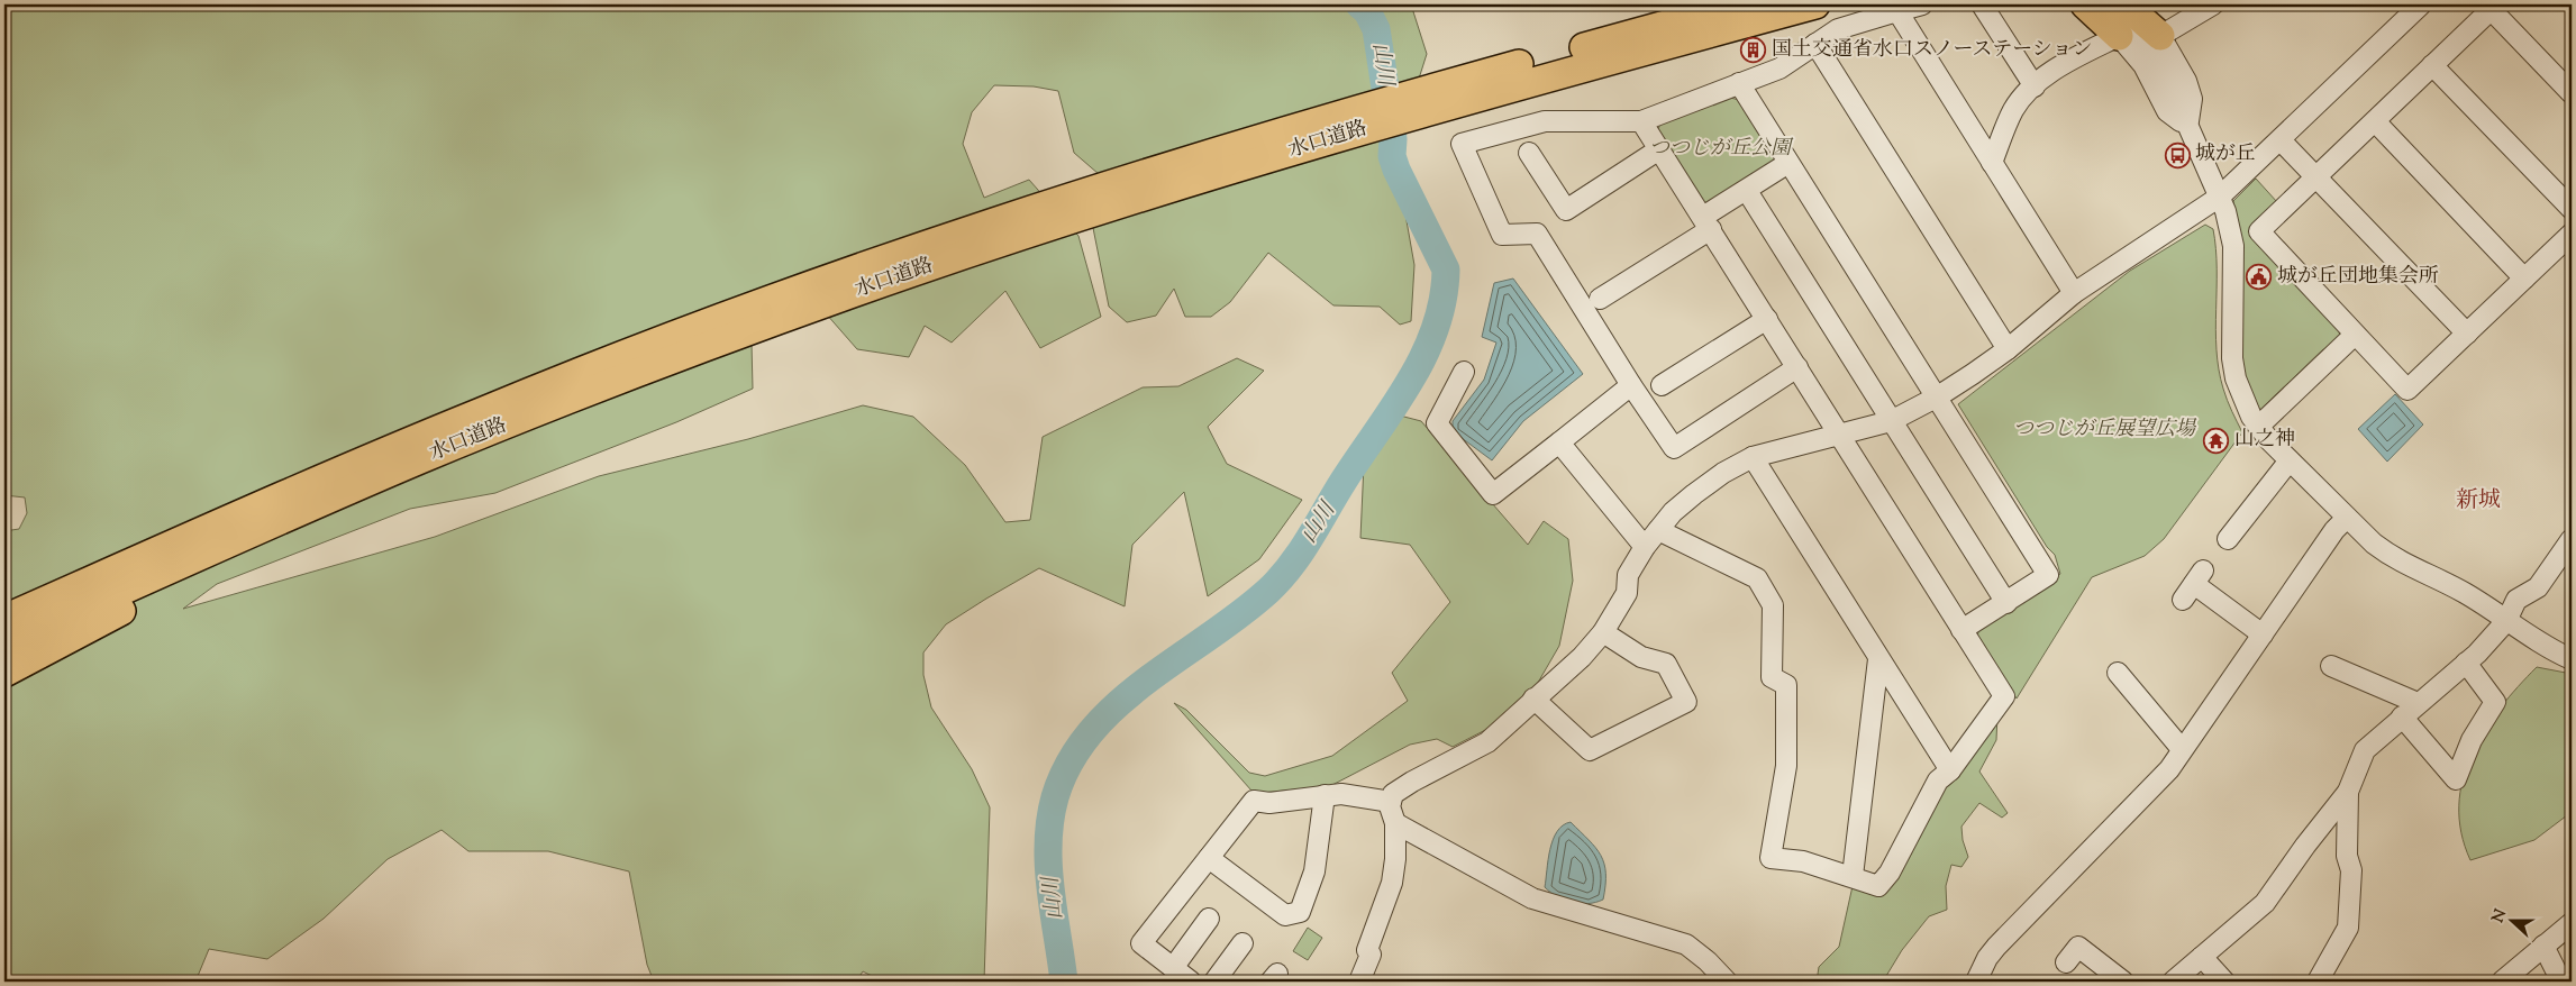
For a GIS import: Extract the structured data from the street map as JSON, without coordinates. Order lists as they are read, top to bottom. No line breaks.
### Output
{"streets":{"highway":["水口道路"]},"districts":["新城"],"water":["山川"],"parks":["つつじが丘公園","つつじが丘展望広場"],"places":{"building":["国土交通省水口スノーステーション"],"bus stop":["城が丘"],"public building":["城が丘団地集会所"],"temple":["山之神"]},"north":"left"}
